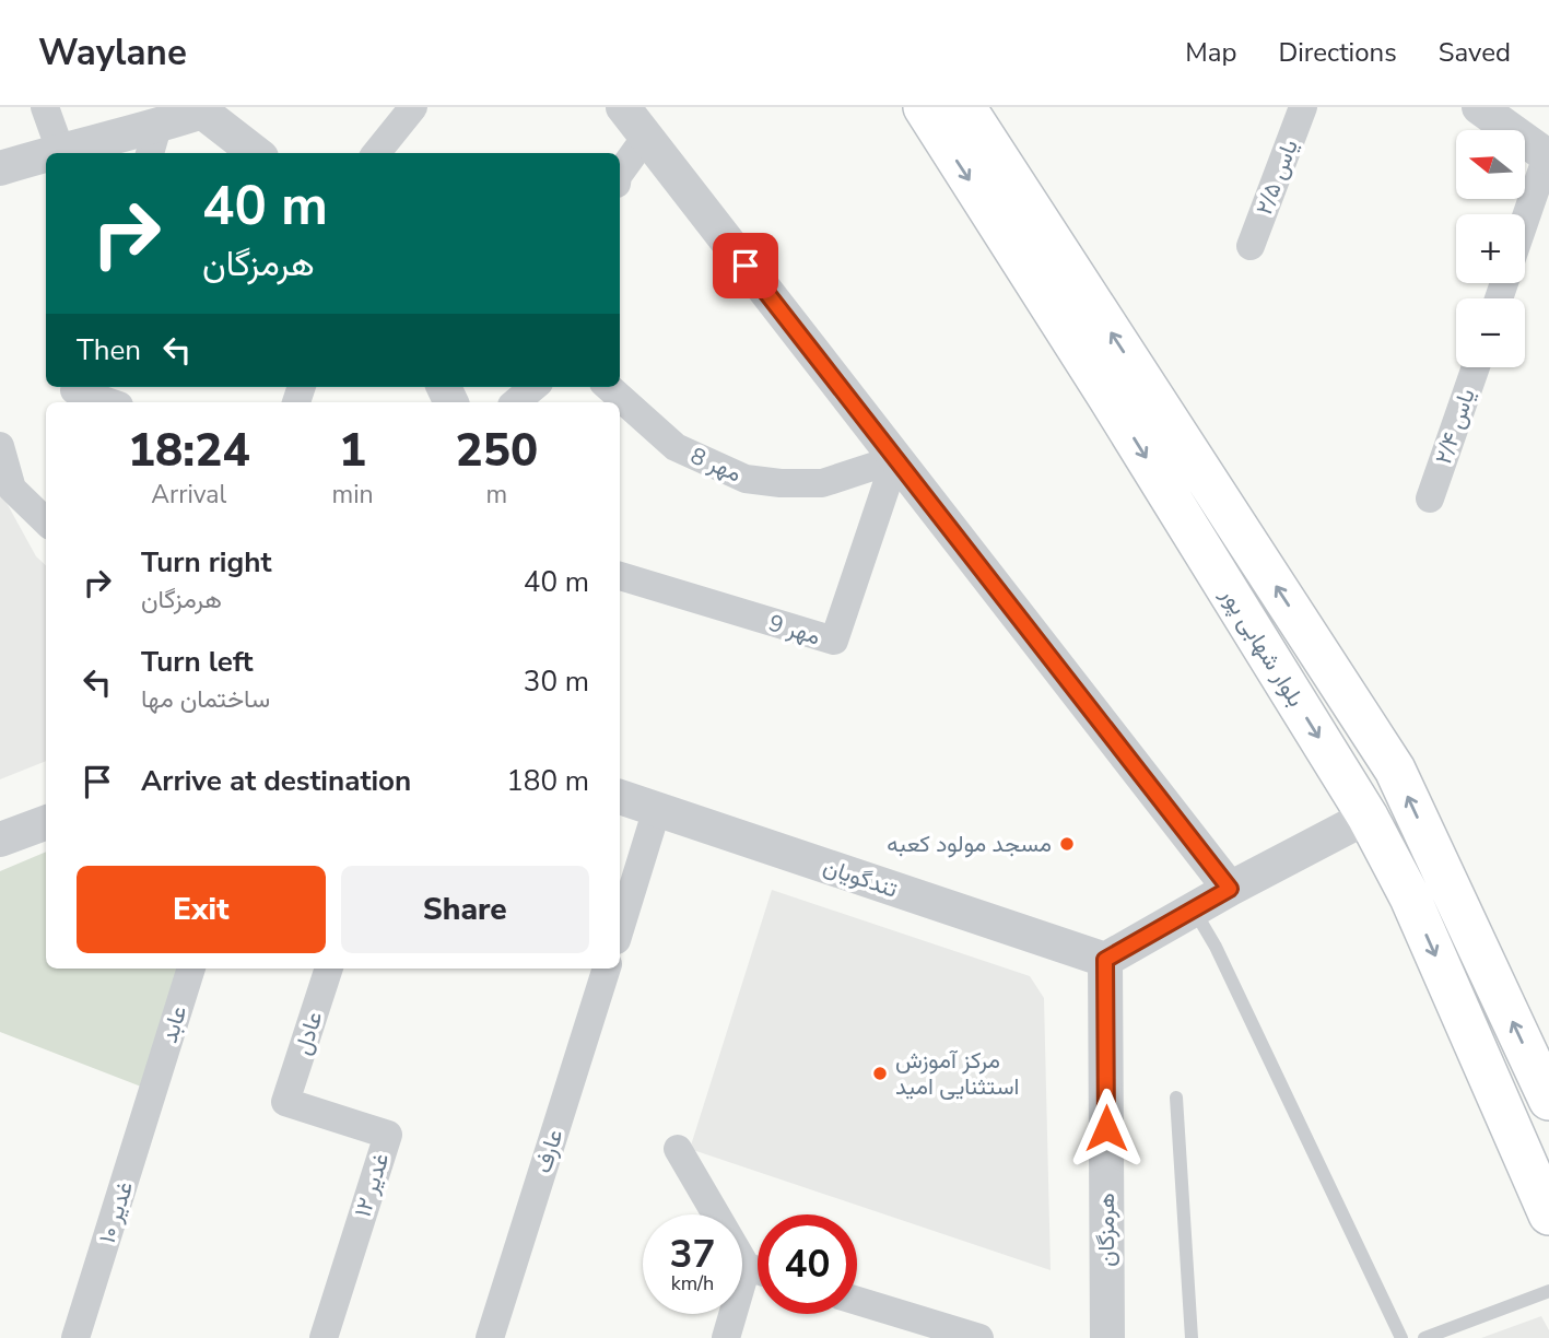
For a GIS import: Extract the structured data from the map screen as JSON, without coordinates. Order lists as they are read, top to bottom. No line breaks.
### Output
{"streets":{"main road":["بلوار شهابی پور"],"street":["یاس ۲/۵","یاس ۲/۴","مهر 8","مهر 9","تندگویان","عابد","عادل","عارف","غدیر ۱۲","غدیر ۱۰","هرمزگان"]},"crossings":[["مهر 8","مهر 9"],["تندگویان","هرمزگان"],["عابد","غدیر ۱۰"],["عادل","غدیر ۱۲"]],"places":["مسجد مولود کعبه","مرکز آموزش استثنایی امید"],"north":"left","page":{"header":"Waylane","nav":["Map","Directions","Saved"],"map_buttons":["+","−"],"turn":["40 m","هرمزگان"],"then":"Then","eta":["18:24","Arrival","1","min","250","m"],"list":[{"name":"Turn right","note":"هرمزگان","value":"40 m"},{"name":"Turn left","note":"ساختمان مها","value":"30 m"},{"name":"Arrive at destination","value":"180 m"}],"buttons":["Exit","Share"],"speed":"37 km/h","limit":"40"}}
